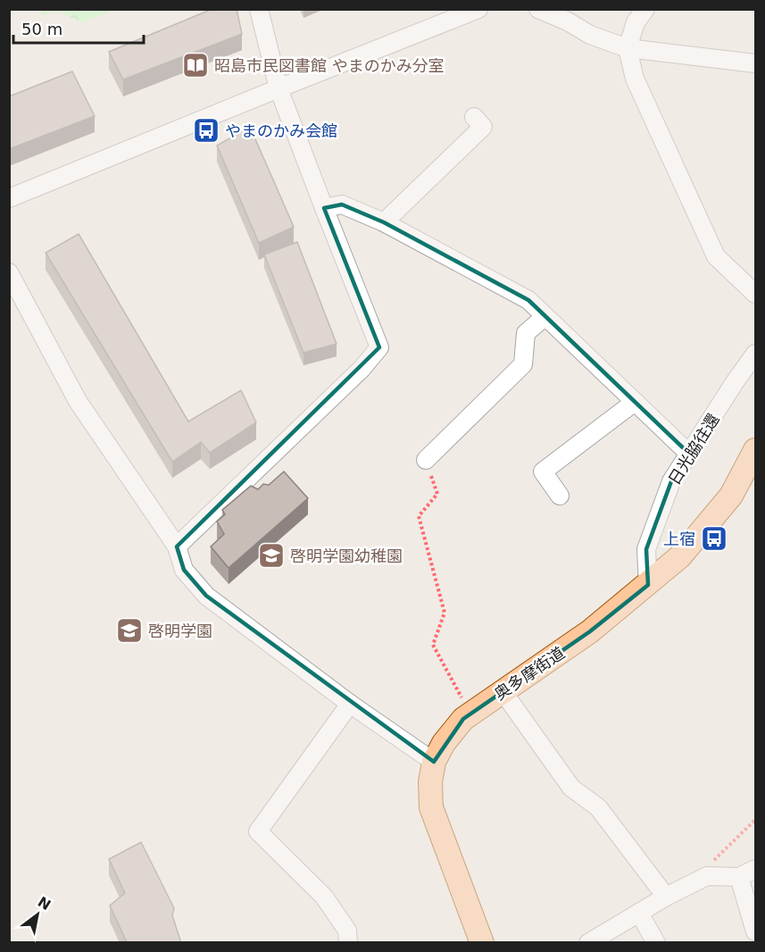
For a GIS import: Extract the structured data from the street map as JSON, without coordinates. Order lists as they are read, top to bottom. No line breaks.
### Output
{"streets":{"main road":["奥多摩街道"],"street":["日光脇往還"]},"crossings":[["日光脇往還","奥多摩街道"]],"places":{"library":["昭島市民図書館 やまのかみ分室"],"bus stop":["やまのかみ会館","上宿"],"school or university":["啓明学園幼稚園","啓明学園"]},"scale_bar":"50 m","north":"top right"}
